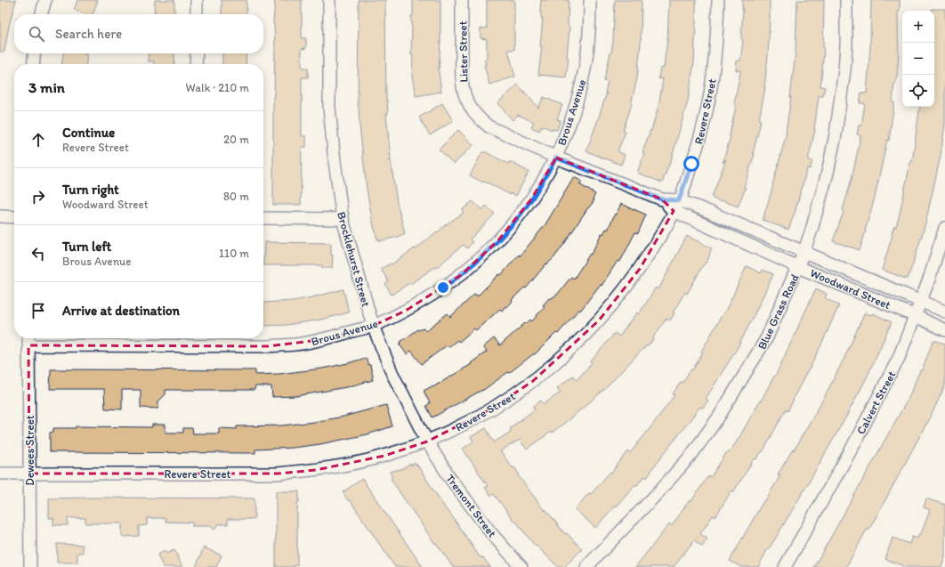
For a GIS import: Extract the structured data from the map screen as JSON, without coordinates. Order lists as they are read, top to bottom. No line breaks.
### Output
{"streets":{"street":["Lister Street","Revere Street","Brous Avenue","Brocklehurst Street","Woodward Street","Blue Grass Road","Calvert Street","Dewees Street","Tremont Street"]},"crossings":[["Lister Street","Woodward Street"],["Revere Street","Brocklehurst Street"],["Revere Street","Woodward Street"],["Revere Street","Dewees Street"],["Revere Street","Tremont Street"],["Brous Avenue","Brocklehurst Street"],["Brous Avenue","Woodward Street"],["Brous Avenue","Dewees Street"],["Brocklehurst Street","Tremont Street"],["Woodward Street","Blue Grass Road"],["Woodward Street","Calvert Street"]],"page":{"map_buttons":["+","−"],"search":"Search here","heading":["3 min","Walk · 210 m"],"list":[["Continue","Revere Street","20 m"],["Turn right","Woodward Street","80 m"],["Turn left","Brous Avenue","110 m"],"Arrive at destination"]}}
